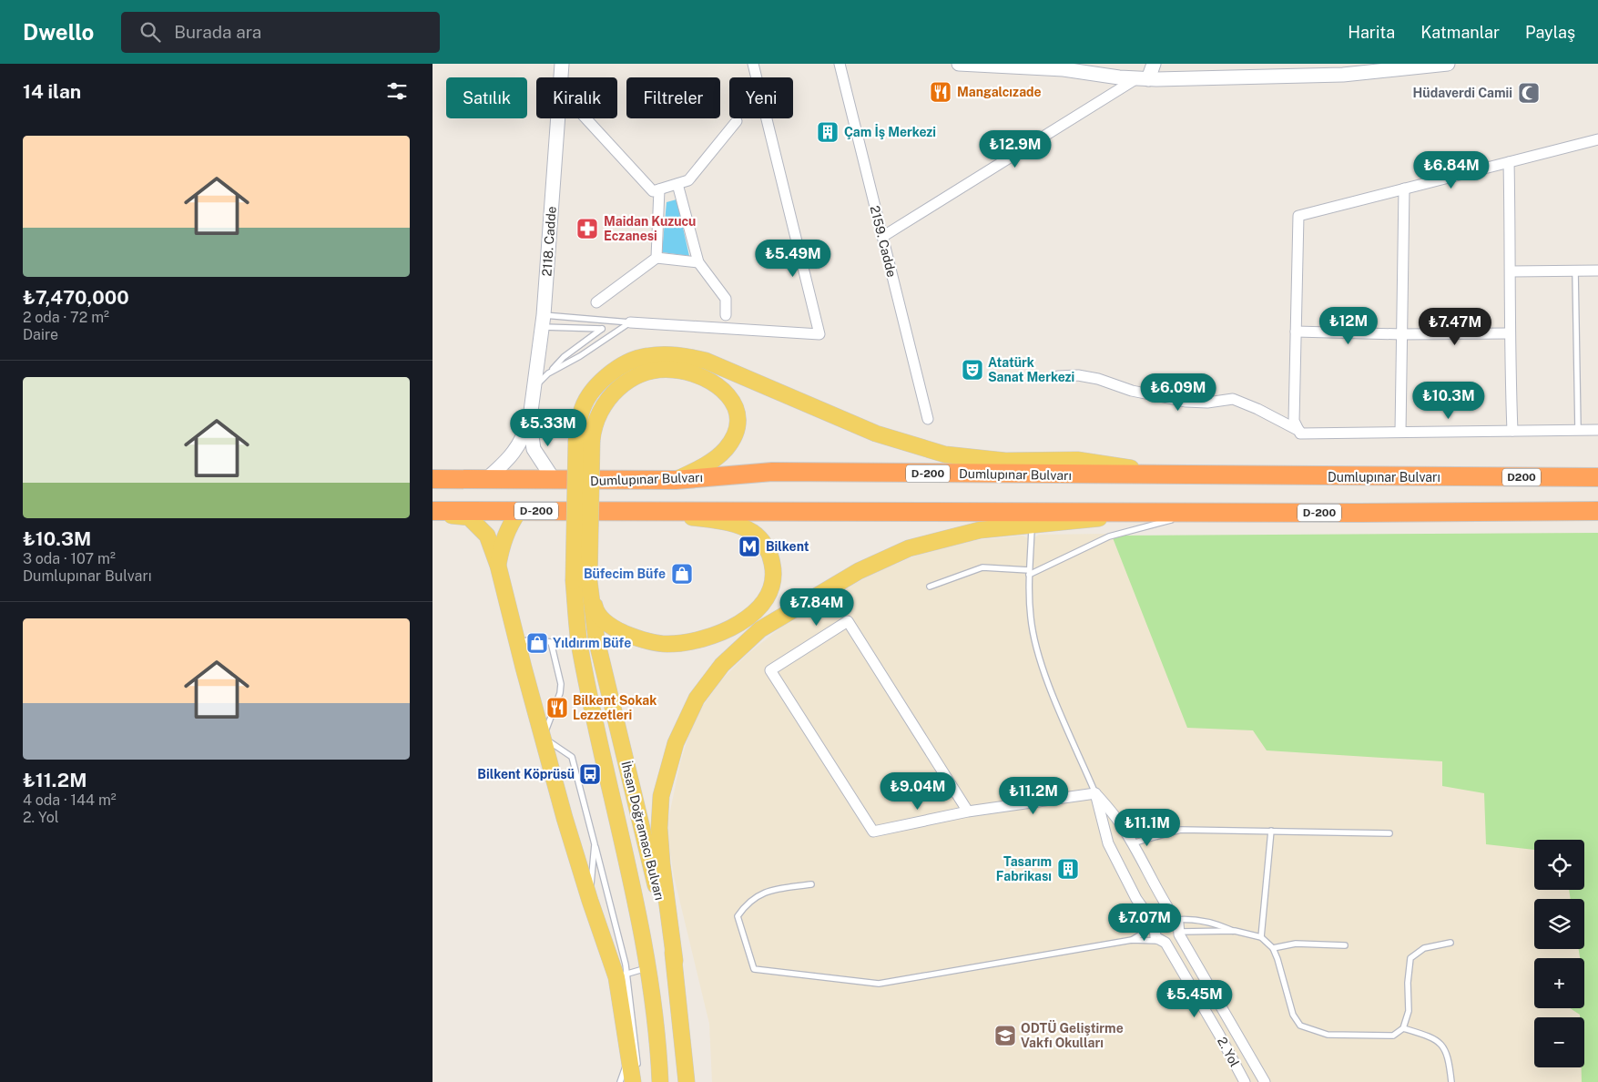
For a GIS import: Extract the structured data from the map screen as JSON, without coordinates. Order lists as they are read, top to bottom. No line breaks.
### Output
{"streets":{"highway":["D-200","Dumlupınar Bulvarı","D200"],"main road":["İhsan Doğramacı Bulvarı"],"street":["2118. Cadde","2159. Cadde","2. Yol"]},"places":{"restaurant":["Mangalcızade","Bilkent Sokak Lezzetleri"],"mosque":["Hüdaverdi Camii"],"building":["Çam İş Merkezi","Tasarım Fabrikası"],"pharmacy":["Maidan Kuzucu Eczanesi"],"theatre":["Atatürk Sanat Merkezi"],"metro station":["Bilkent"],"shop":["Büfecim Büfe","Yıldırım Büfe"],"bus stop":["Bilkent Köprüsü"],"school or university":["ODTÜ Geliştirme Vakfı Okulları"]},"page":{"header":"Dwello","search":"Burada ara","nav":["Harita","Katmanlar","Paylaş"],"heading":"14 ilan","chip":["Satılık","Kiralık","Filtreler","Yeni"],"list":[{"name":"₺7,470,000","note":"2 oda · 72 m² · Daire"},{"name":"₺10.3M","note":"3 oda · 107 m² · Dumlupınar Bulvarı"},{"name":"₺11.2M","note":"4 oda · 144 m² · 2. Yol"}],"price":["₺12.9M","₺6.84M","₺5.49M","₺12M","₺7.47M","₺6.09M","₺10.3M","₺5.33M","₺7.84M","₺9.04M","₺11.2M","₺11.1M","₺7.07M","₺5.45M"],"map_buttons":["+","−"]}}
